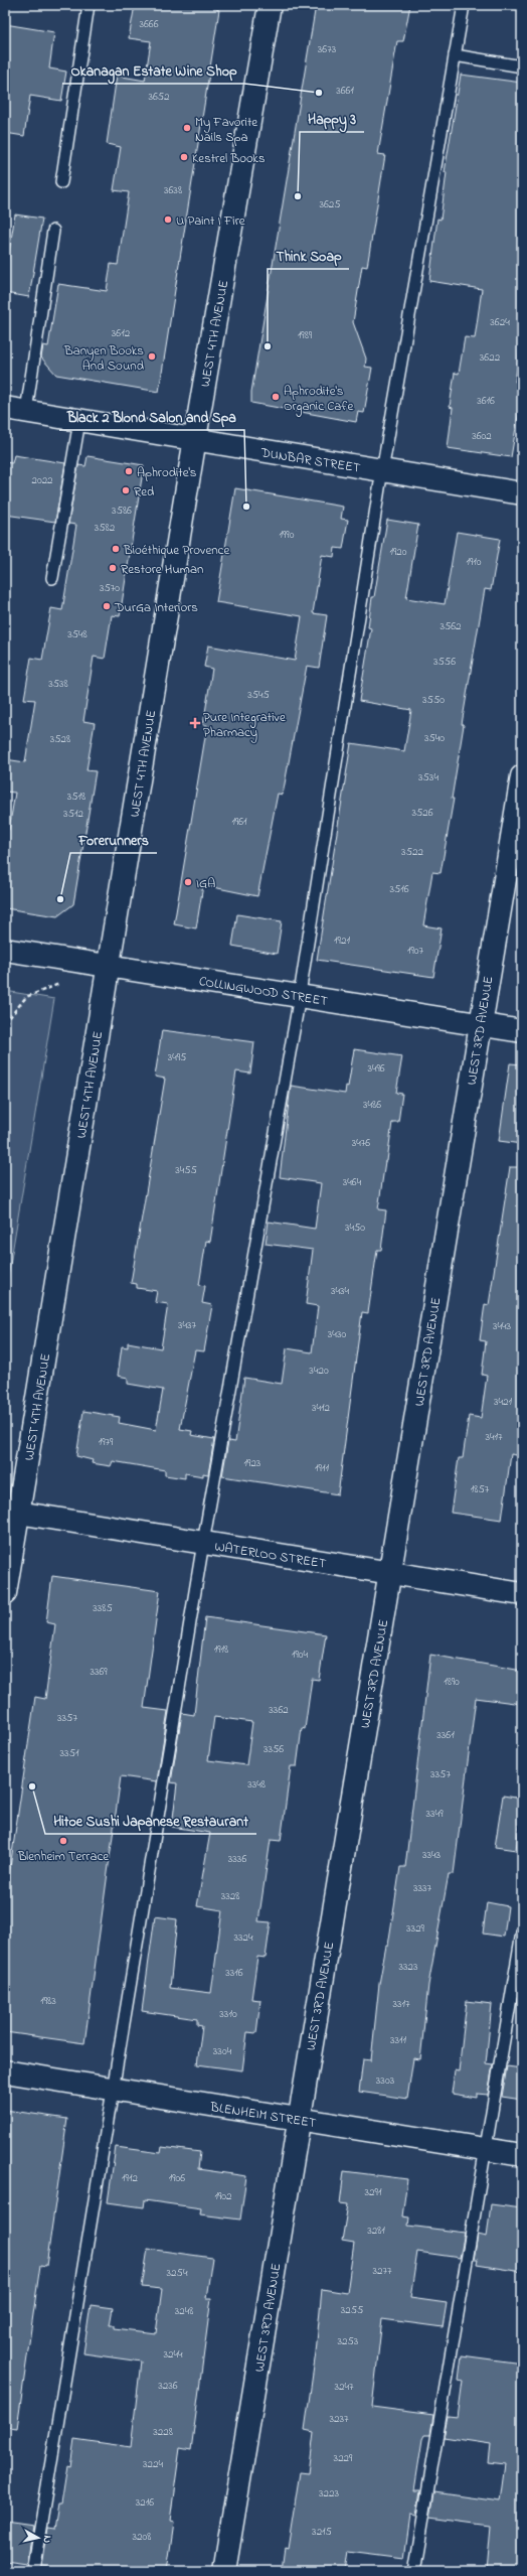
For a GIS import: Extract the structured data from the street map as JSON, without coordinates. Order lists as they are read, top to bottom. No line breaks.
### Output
{"streets":{"street":["WEST 4TH AVENUE","DUNBAR STREET","COLLINGWOOD STREET","WEST 3RD AVENUE","WATERLOO STREET","BLENHEIM STREET"]},"crossings":[["WEST 4TH AVENUE","DUNBAR STREET"],["WEST 4TH AVENUE","COLLINGWOOD STREET"],["WEST 4TH AVENUE","WATERLOO STREET"],["COLLINGWOOD STREET","WEST 3RD AVENUE"],["WEST 3RD AVENUE","WATERLOO STREET"],["WEST 3RD AVENUE","BLENHEIM STREET"]],"places":{"other":["Okanagan Estate Wine Shop","My Favorite Nails Spa","Kestrel Books","Happy 3","U Paint I Fire","Think Soap","Banyen Books And Sound","Aphrodite's Organic Cafe","Aphrodite's","Red","Black 2 Blond Salon and Spa","Bioéthique Provence","Restore Human","DurGa Interiors","IGA","Forerunners","Hitoe Sushi Japanese Restaurant","Blenheim Terrace"],"health":["Pure Integrative Pharmacy"]},"house_numbers":["3666","3673","3661","3652","3638","3625","3624","3612","1989","3622","3616","3602","2022","3586","3582","1990","1920","1910","3570","3562","3548","3556","3538","3545","3550","3540","3528","3534","3518","3526","3512","1961","3522","3516","1921","1907","3495","3496","3486","3476","3455","3464","3450","3434","3437","3443","3430","3420","3421","3412","3417","1979","1923","1911","1857","3385","1918","1904","3369","1890","3362","3357","3361","3356","3351","3357","3348","3349","3343","3336","3337","3328","3329","3324","3323","3316","1983","3317","3310","3311","3304","3303","1912","1906","3291","1902","3281","3277","3254","3255","3248","3253","3244","3236","3247","3237","3228","3229","3224","3223","3216","3215","3208"],"north":"right"}
